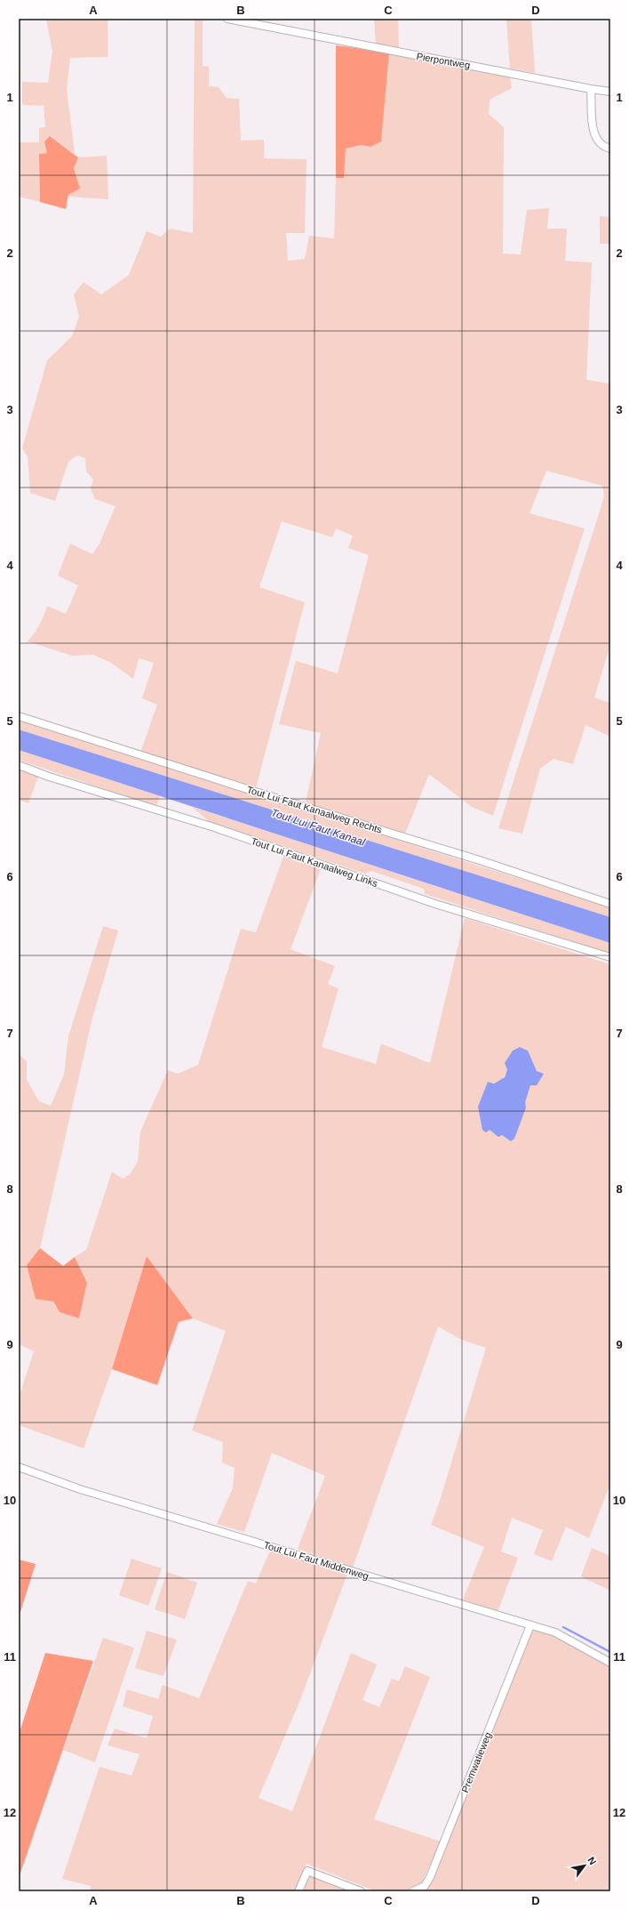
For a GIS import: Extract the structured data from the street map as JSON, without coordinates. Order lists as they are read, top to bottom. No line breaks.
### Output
{"streets":{"street":["Pierpontweg","Tout Lui Faut Kanaalweg Rechts","Tout Lui Faut Kanaalweg Links","Tout Lui Faut Middenweg","Premwatieweg"]},"crossings":[["Tout Lui Faut Middenweg","Premwatieweg"]],"water":["Tout Lui Faut Kanaal"],"north":"top right","grid":{"columns":["A","B","C","D"],"rows":["1","2","3","4","5","6","7","8","9","10","11","12"]}}
